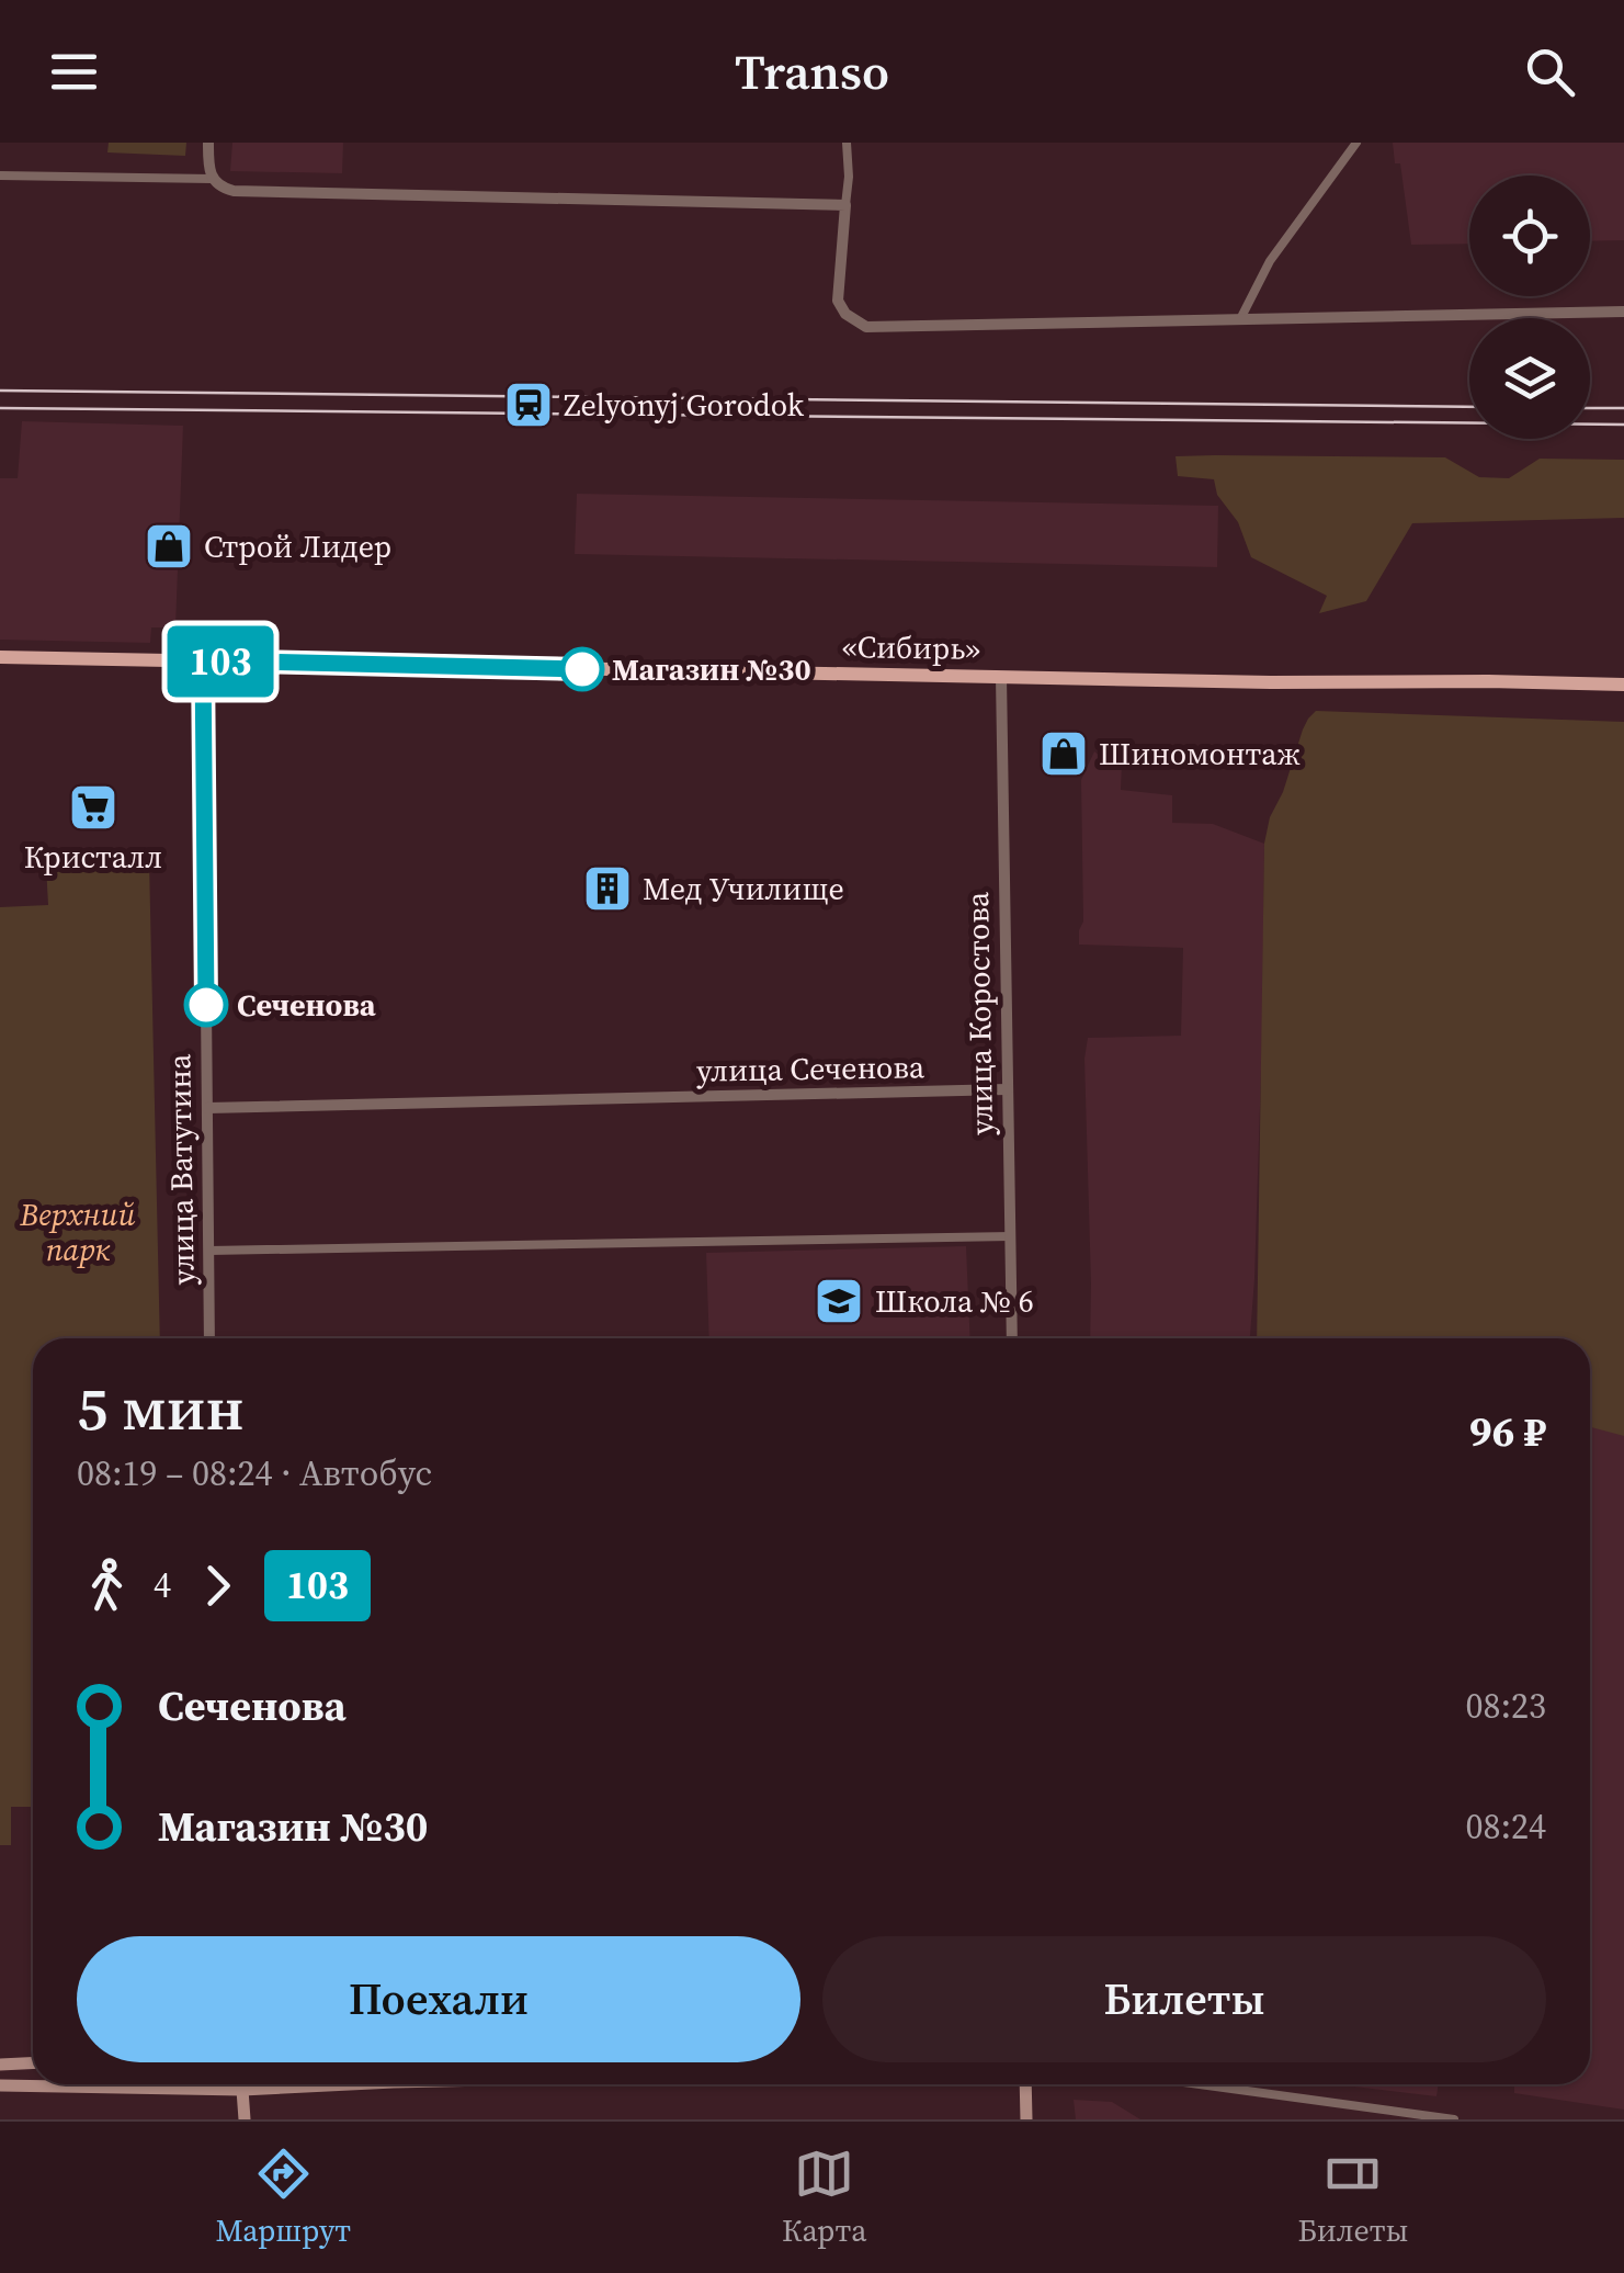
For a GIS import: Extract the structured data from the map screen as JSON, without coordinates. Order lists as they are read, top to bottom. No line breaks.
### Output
{"streets":{"main road":["«Сибирь»"],"street":["улица Коростова","улица Сеченова","улица Ватутина"]},"crossings":[["«Сибирь»","улица Коростова"],["«Сибирь»","улица Ватутина"],["улица Коростова","улица Сеченова"],["улица Сеченова","улица Ватутина"]],"parks":["Верхний парк"],"places":{"station":["Zelyonyj Gorodok"],"shop":["Строй Лидер","Шиномонтаж"],"other":["Магазин №30","Сеченова"],"supermarket":["Кристалл"],"building":["Мед Училище"],"school or university":["Школа № 6"]},"lines":["bus line 103"],"page":{"header":"Transo","on_map":"103","heading":["5 мин","08:19 – 08:24 · Автобус","96 ₽"],"legs":["4","103"],"list":[{"name":"Сеченова","value":"08:23"},{"name":"Магазин №30","value":"08:24"}],"buttons":["Поехали","Билеты"],"tabs":["Маршрут","Карта","Билеты"]}}
